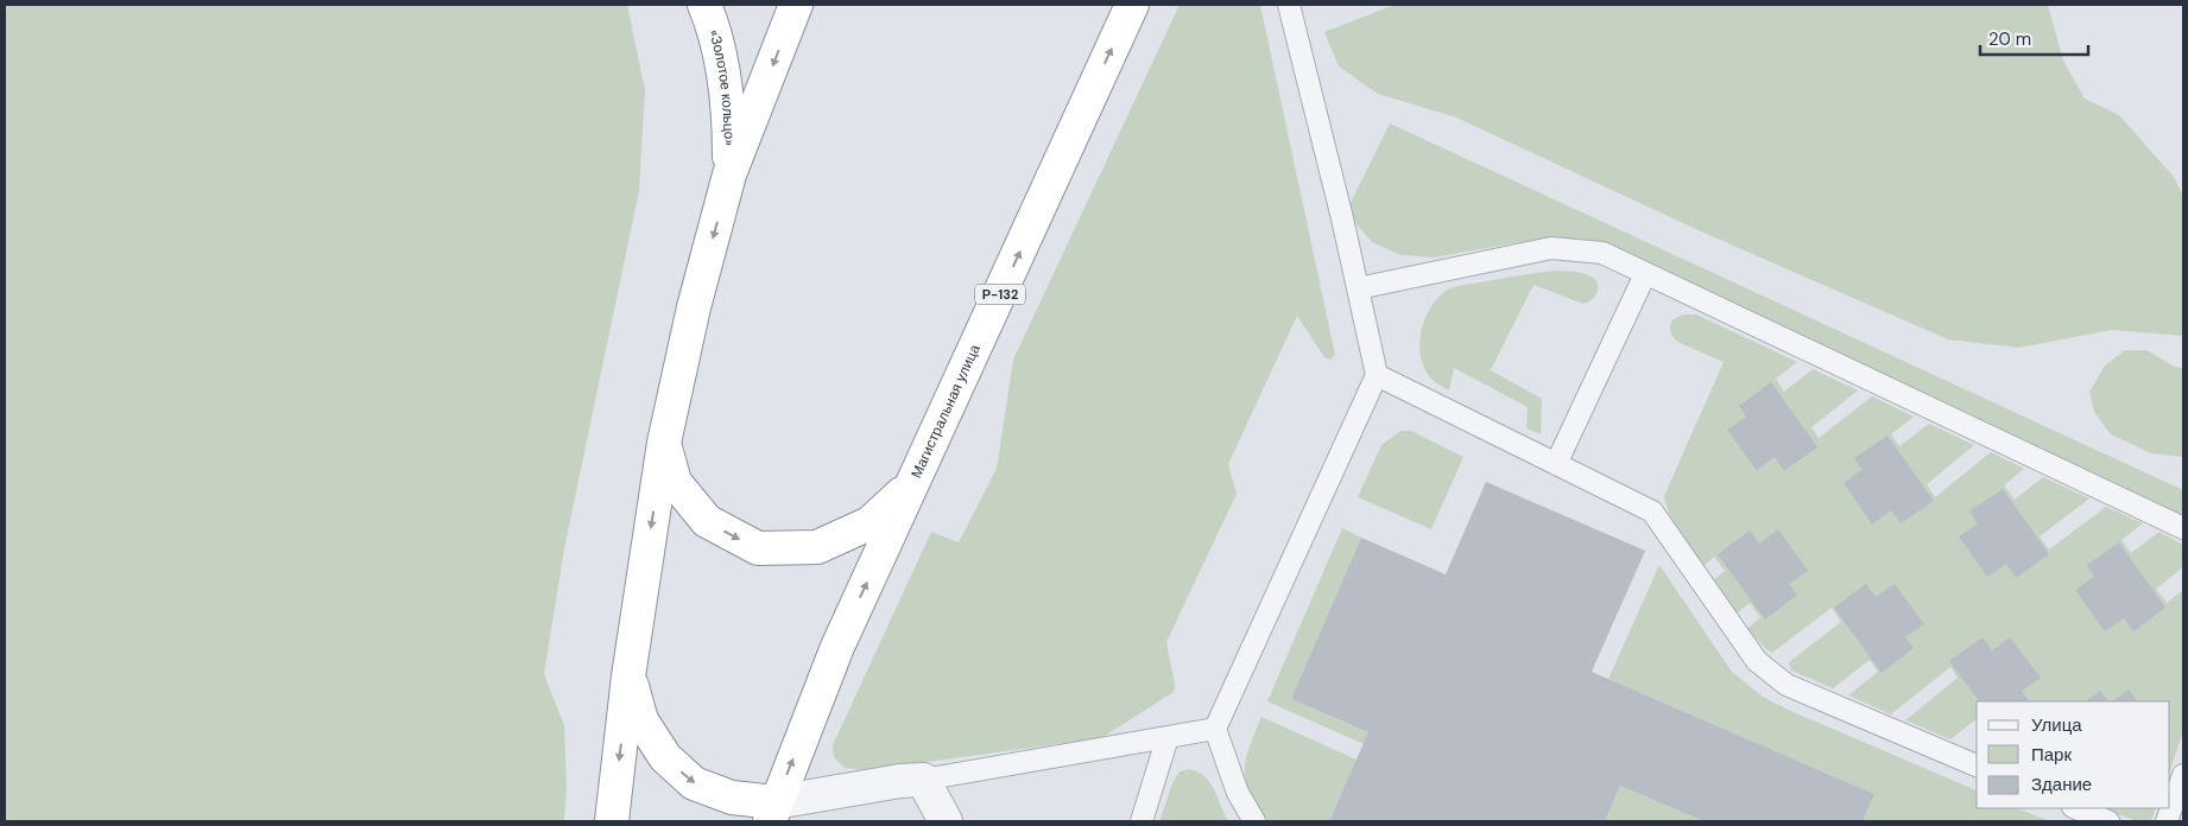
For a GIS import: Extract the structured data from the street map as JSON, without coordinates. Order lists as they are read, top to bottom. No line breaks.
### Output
{"streets":{"highway":["«Золотое кольцо»","Р-132","Магистральная улица"]},"crossings":[["«Золотое кольцо»","Р-132"],["Р-132","Магистральная улица"]],"legend":["Улица","Парк","Здание"],"scale_bar":"20 m"}
